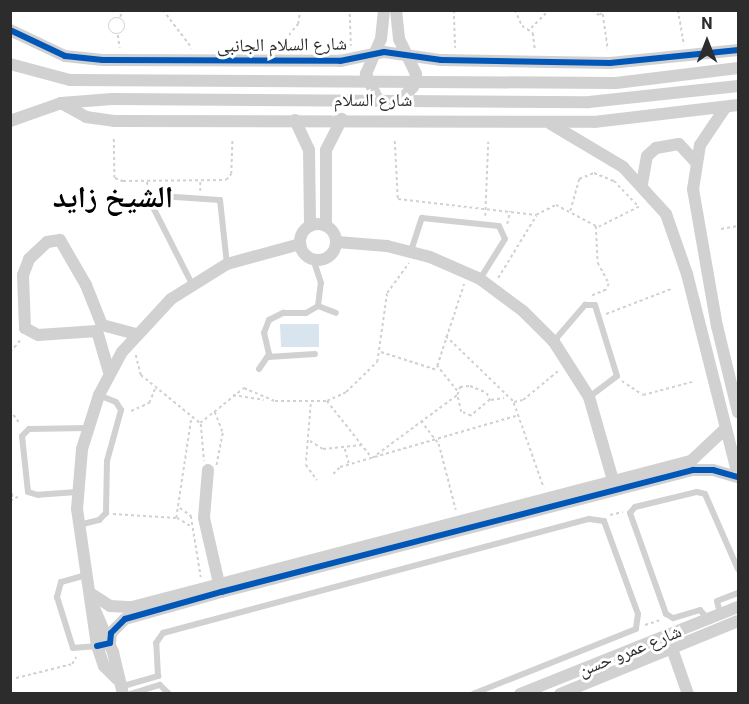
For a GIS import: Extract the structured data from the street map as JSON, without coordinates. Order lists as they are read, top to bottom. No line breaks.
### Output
{"streets":{"street":["شارع السلام الجانبى","شارع السلام","شارع عمرو حسن"]},"districts":["الشيخ زايد"],"north":"top"}
